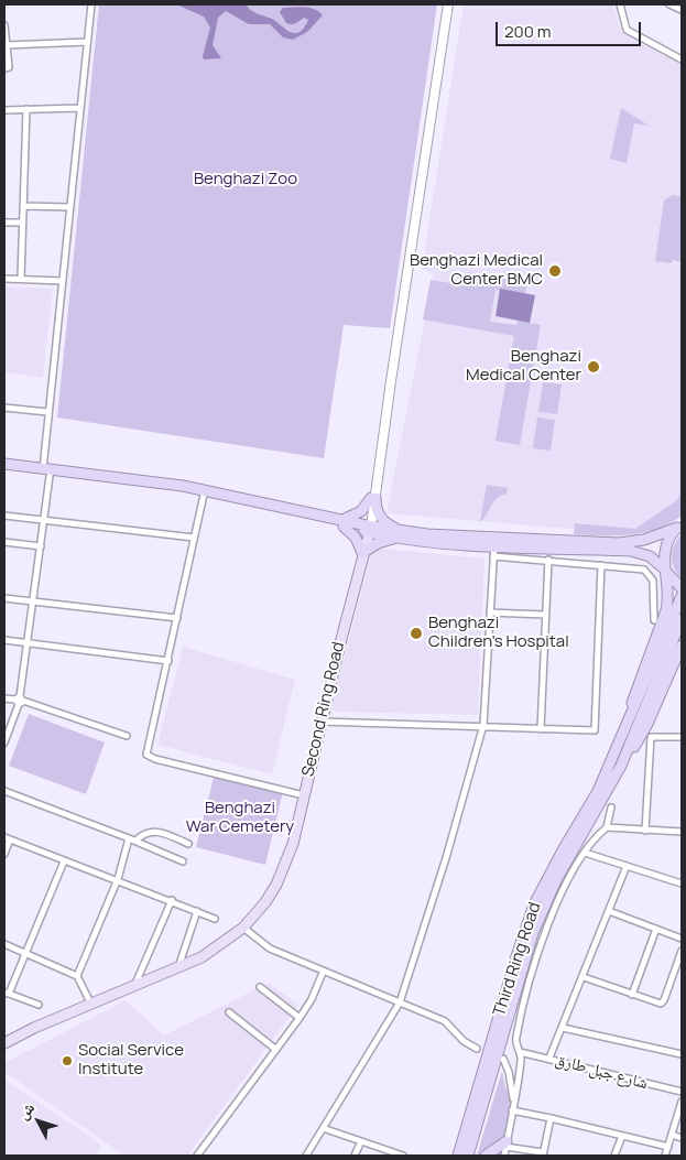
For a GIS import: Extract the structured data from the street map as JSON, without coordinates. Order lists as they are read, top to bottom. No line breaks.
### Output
{"streets":{"highway":["Third Ring Road"],"main road":["Second Ring Road"],"street":["شارع جبل طارق"]},"parks":["Benghazi Zoo","Benghazi War Cemetery"],"places":["Benghazi Medical Center BMC","Benghazi Medical Center","Benghazi Children's Hospital","Social Service Institute"],"scale_bar":"200 m","north":"top left"}
